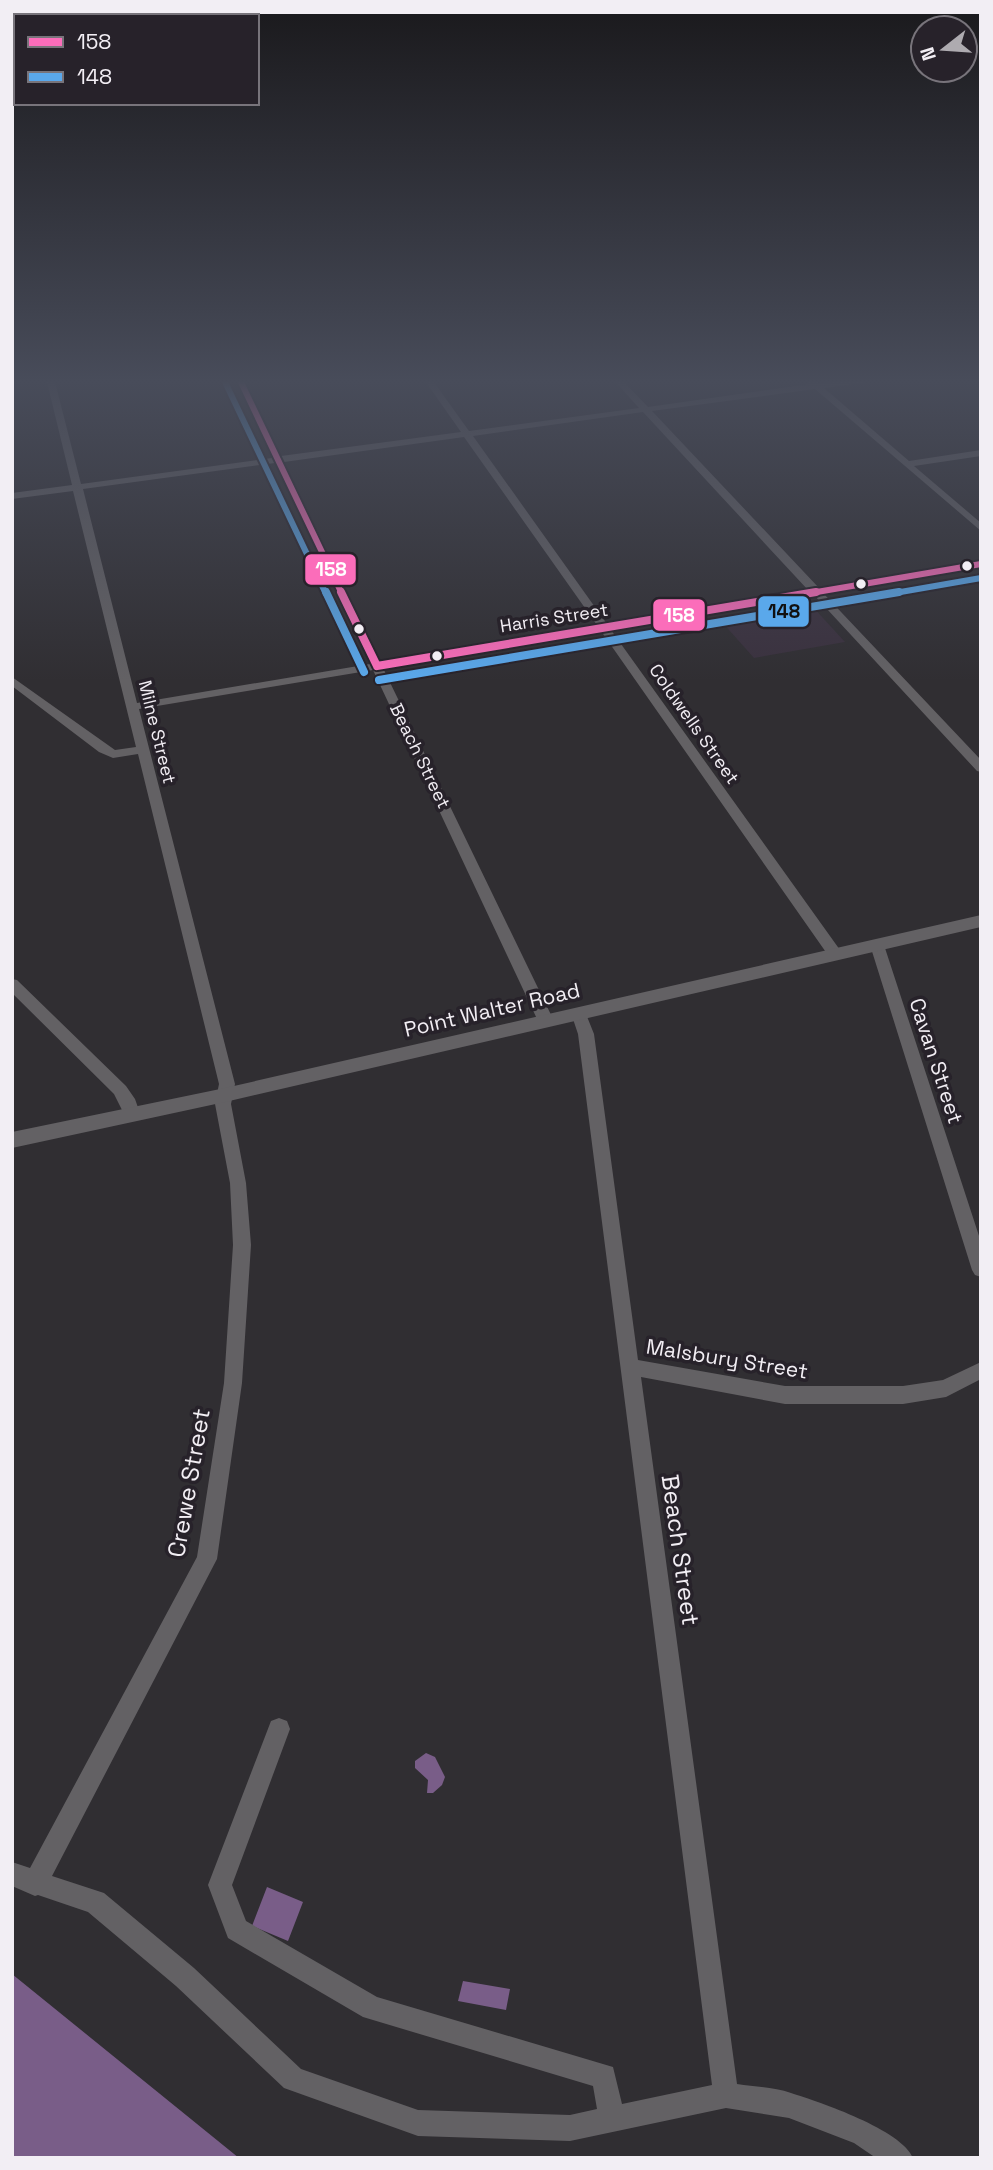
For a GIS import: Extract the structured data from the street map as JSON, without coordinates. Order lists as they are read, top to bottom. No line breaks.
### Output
{"streets":{"street":["Harris Street","Coldwells Street","Milne Street","Beach Street","Point Walter Road","Cavan Street","Malsbury Street","Crewe Street"]},"crossings":[["Harris Street","Coldwells Street"],["Harris Street","Milne Street"],["Harris Street","Beach Street"],["Coldwells Street","Point Walter Road"],["Milne Street","Point Walter Road"],["Milne Street","Crewe Street"],["Beach Street","Point Walter Road"],["Beach Street","Malsbury Street"],["Point Walter Road","Cavan Street"],["Point Walter Road","Crewe Street"]],"lines":["transit line 158","transit line 148"],"legend":["158","148"],"north":"left"}
